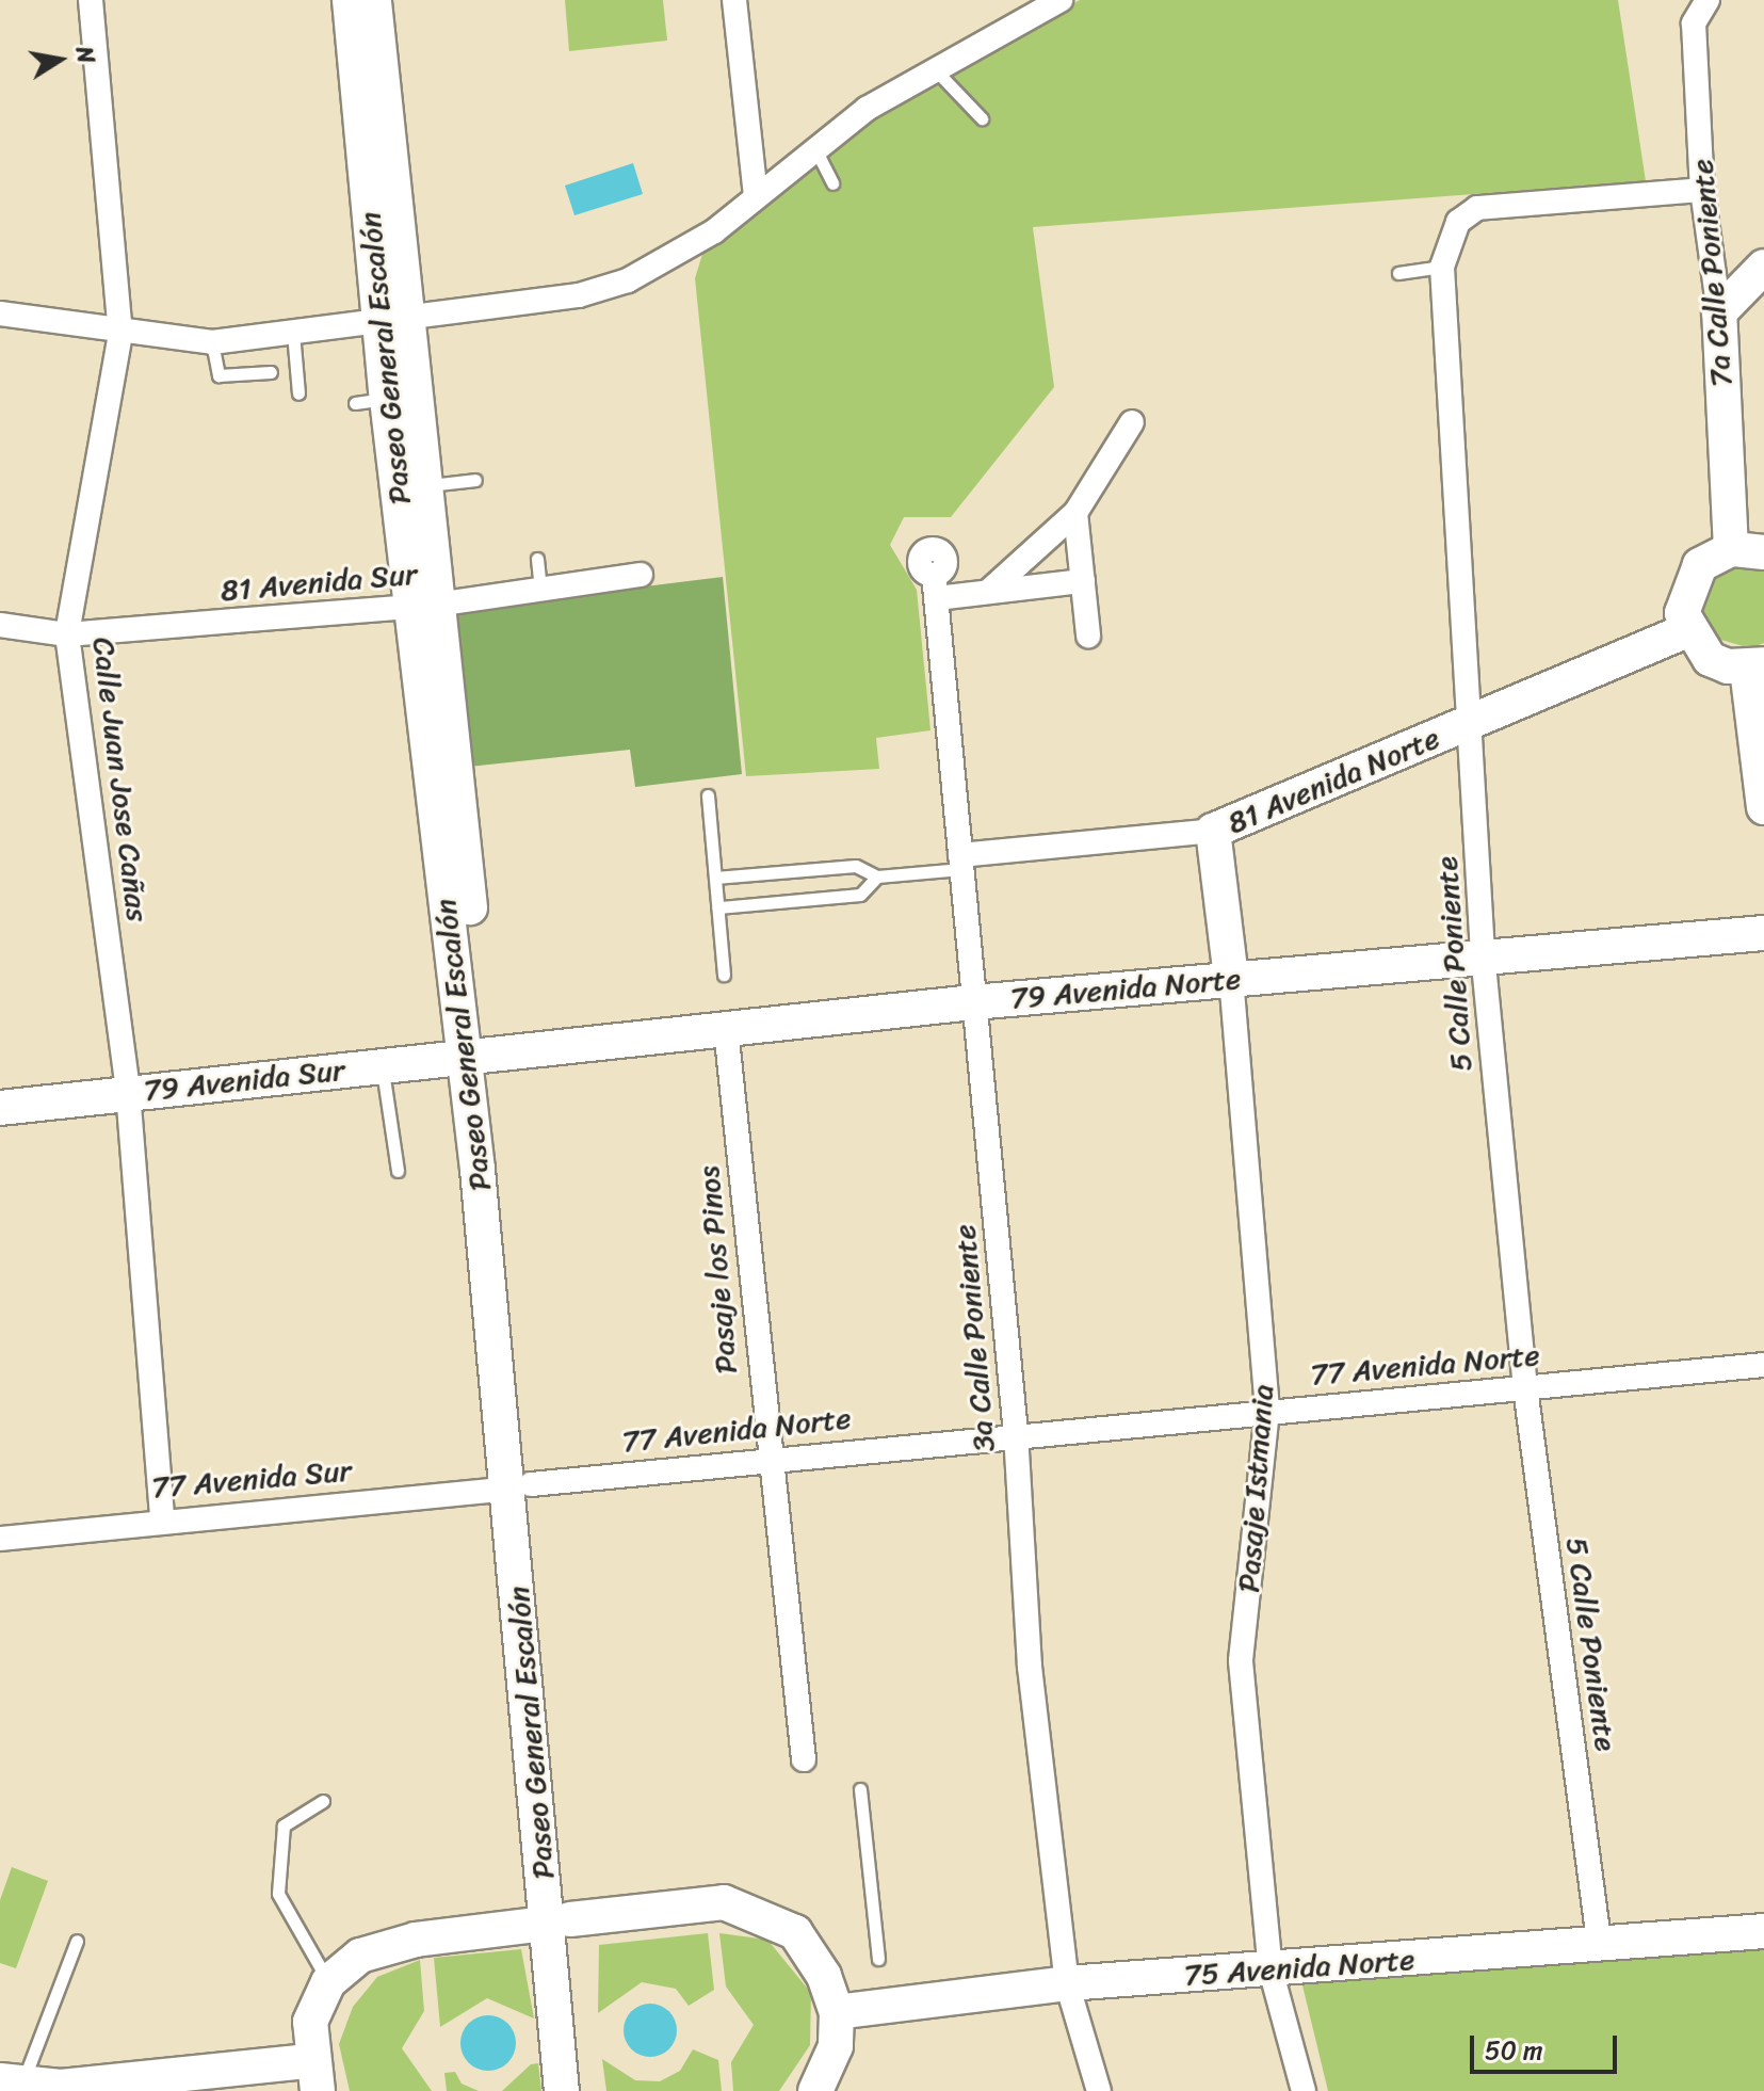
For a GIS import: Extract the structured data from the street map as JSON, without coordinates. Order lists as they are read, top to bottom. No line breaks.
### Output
{"streets":{"main road":["7a Calle Poniente","Paseo General Escalón","81 Avenida Norte","79 Avenida Norte","79 Avenida Sur","Pasaje Istmania","75 Avenida Norte"],"street":["81 Avenida Sur","Calle Juan Jose Cañas","5 Calle Poniente","Pasaje los Pinos","3a Calle Poniente","77 Avenida Norte","77 Avenida Sur"]},"crossings":[["7a Calle Poniente","5 Calle Poniente"],["Paseo General Escalón","81 Avenida Sur"],["Paseo General Escalón","79 Avenida Norte"],["Paseo General Escalón","79 Avenida Sur"],["Paseo General Escalón","77 Avenida Norte"],["Paseo General Escalón","77 Avenida Sur"],["81 Avenida Sur","Calle Juan Jose Cañas"],["Calle Juan Jose Cañas","79 Avenida Sur"],["Calle Juan Jose Cañas","77 Avenida Sur"],["81 Avenida Norte","5 Calle Poniente"],["81 Avenida Norte","3a Calle Poniente"],["81 Avenida Norte","Pasaje Istmania"],["5 Calle Poniente","79 Avenida Norte"],["5 Calle Poniente","77 Avenida Norte"],["5 Calle Poniente","75 Avenida Norte"],["79 Avenida Norte","79 Avenida Sur"],["79 Avenida Norte","Pasaje los Pinos"],["79 Avenida Norte","3a Calle Poniente"],["79 Avenida Norte","Pasaje Istmania"],["Pasaje los Pinos","77 Avenida Norte"],["3a Calle Poniente","77 Avenida Norte"],["3a Calle Poniente","75 Avenida Norte"],["77 Avenida Norte","77 Avenida Sur"],["77 Avenida Norte","Pasaje Istmania"],["Pasaje Istmania","75 Avenida Norte"]],"scale_bar":"50 m","north":"right"}
